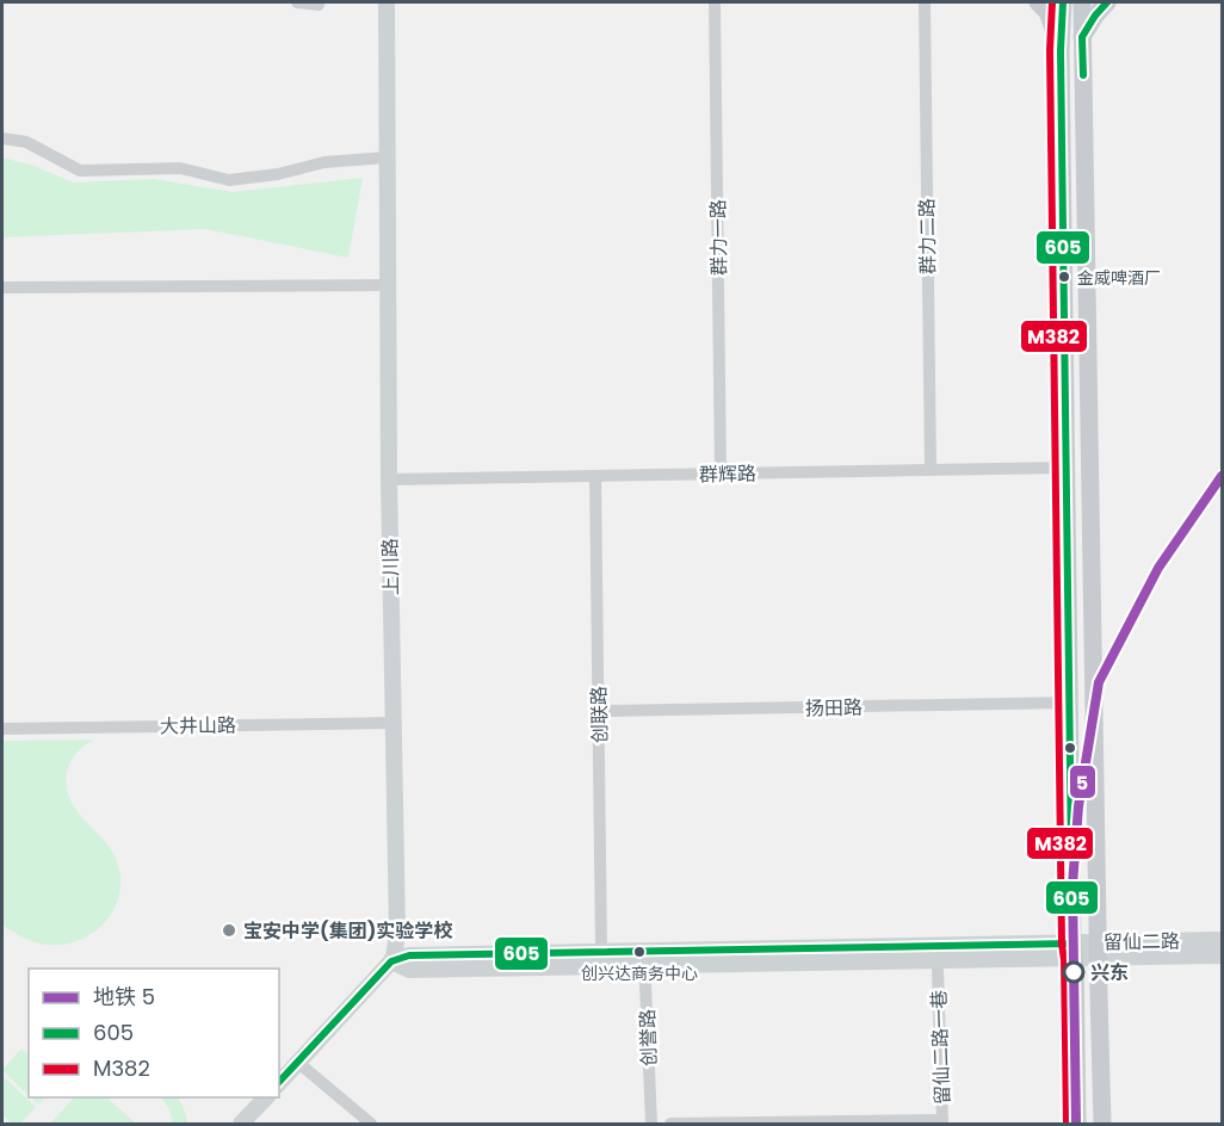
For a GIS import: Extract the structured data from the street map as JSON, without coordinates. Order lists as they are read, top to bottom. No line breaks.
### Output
{"streets":{"street":["群力二路","群力一路","群辉路","上川路","扬田路","创联路","大井山路","留仙二路","创誉路","留仙二路一巷"]},"crossings":[["群力二路","群辉路"],["群力一路","群辉路"],["群辉路","上川路"],["群辉路","创联路"],["上川路","大井山路"],["上川路","留仙二路"],["扬田路","创联路"],["创联路","留仙二路"],["留仙二路","创誉路"]],"places":["金威啤酒厂","宝安中学(集团)实验学校","创兴达商务中心","兴东"],"lines":["transit line 605","transit line M382","metro line 5"],"legend":["地铁 5","605","M382"]}
